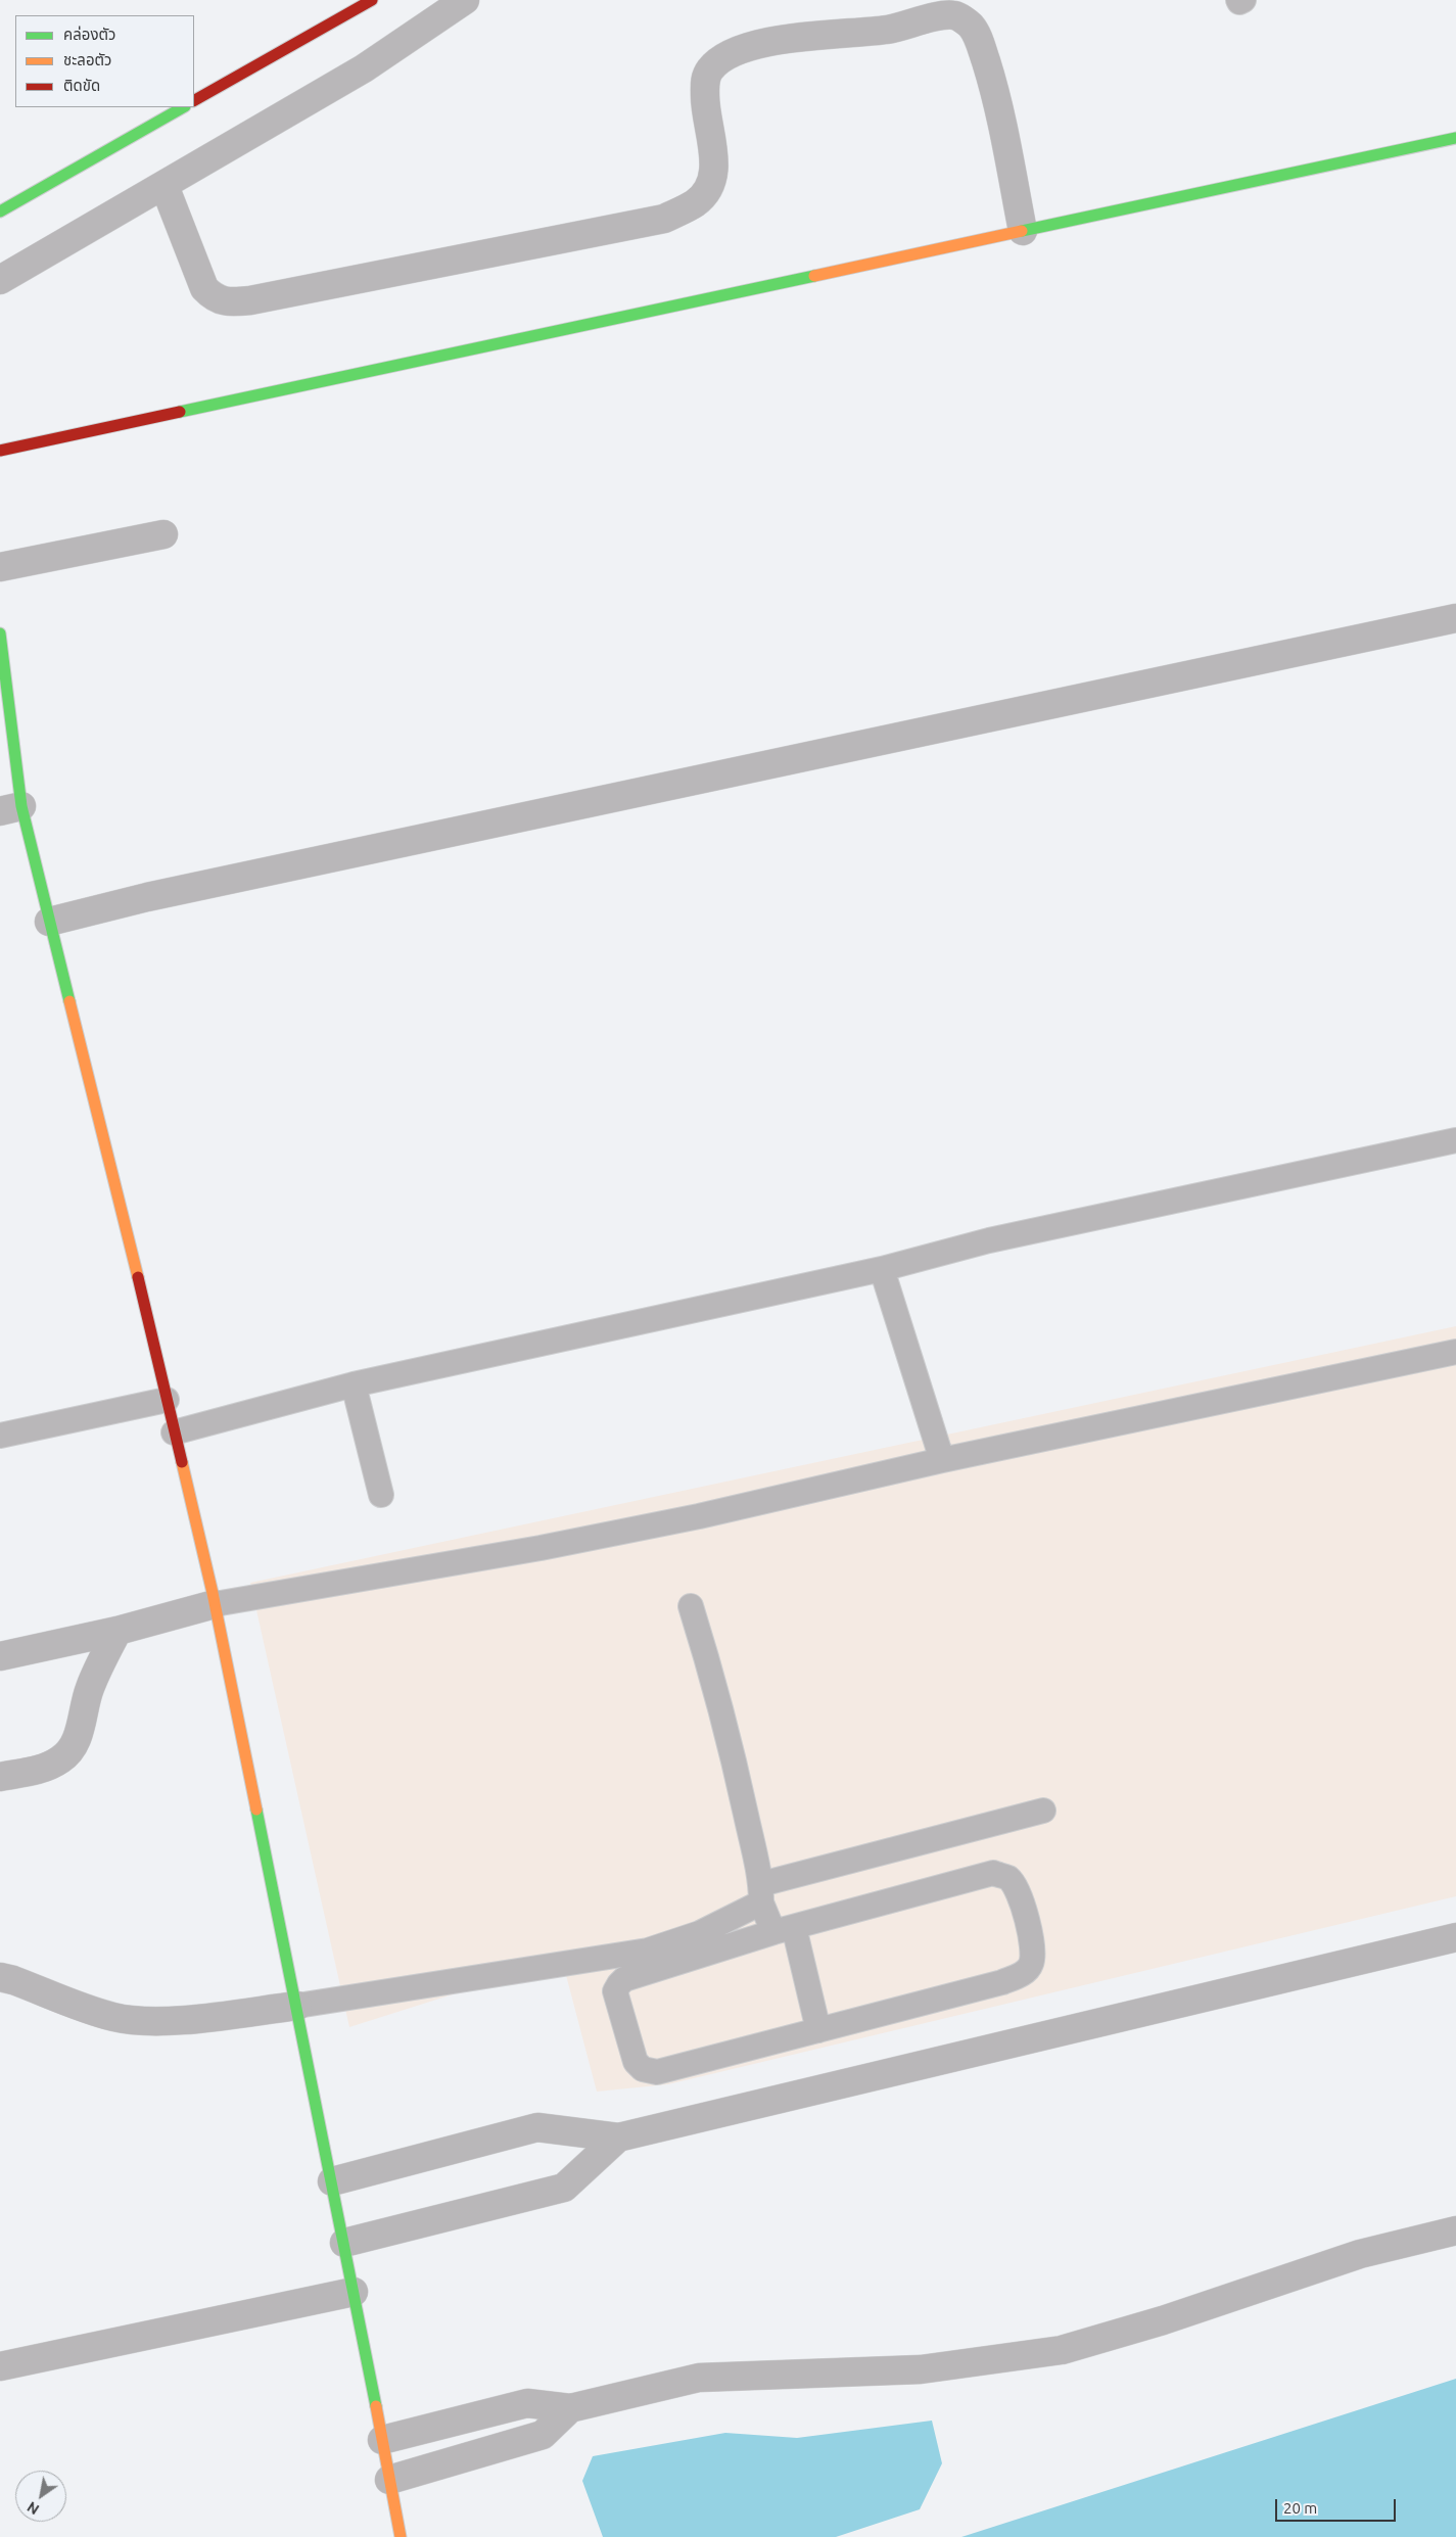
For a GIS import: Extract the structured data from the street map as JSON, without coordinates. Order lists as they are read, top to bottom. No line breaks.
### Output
{"legend":["คล่องตัว","ชะลอตัว","ติดขัด"],"scale_bar":"20 m","north":"bottom left"}
